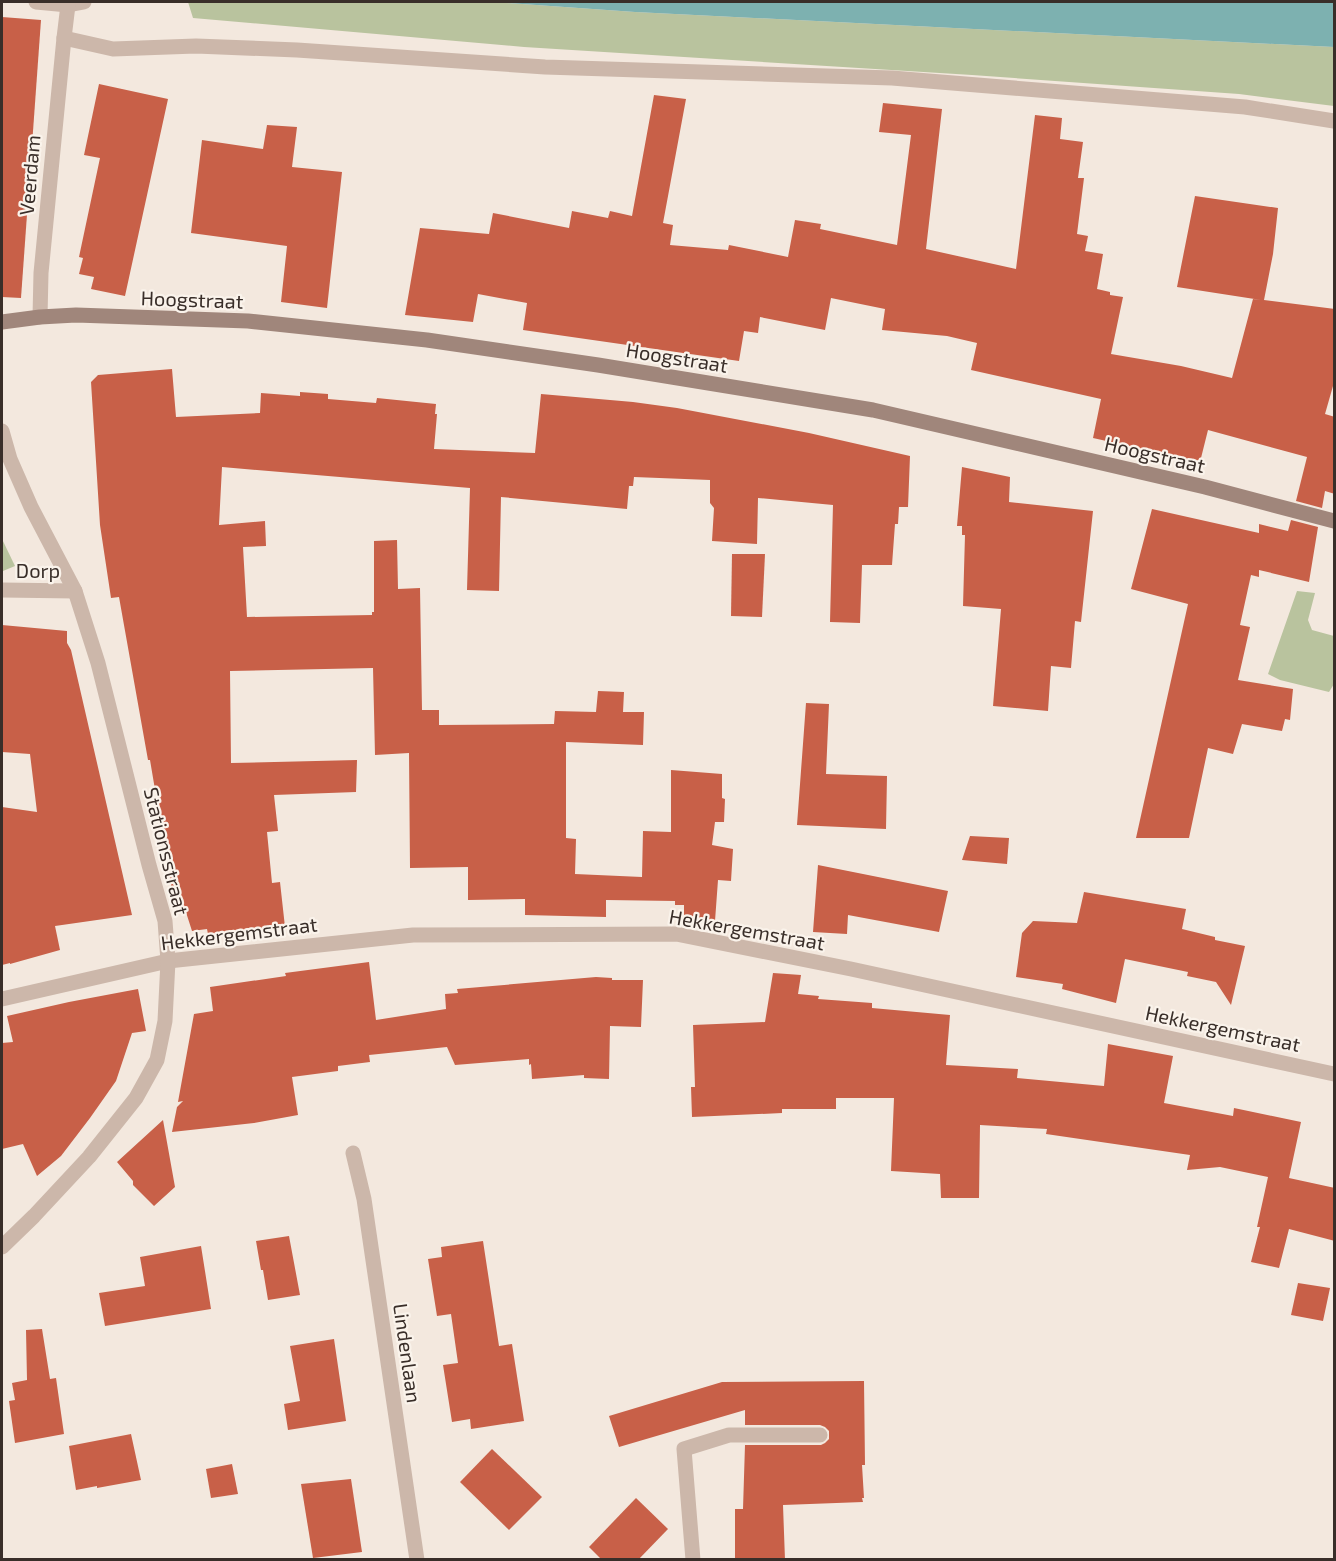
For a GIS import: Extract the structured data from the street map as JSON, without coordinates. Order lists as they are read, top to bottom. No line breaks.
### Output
{"streets":{"main road":["Hoogstraat"],"street":["Veerdam","Dorp","Stationsstraat","Hekkergemstraat","Lindenlaan"]},"crossings":[["Veerdam","Hoogstraat"],["Dorp","Stationsstraat"],["Stationsstraat","Hekkergemstraat"]]}
